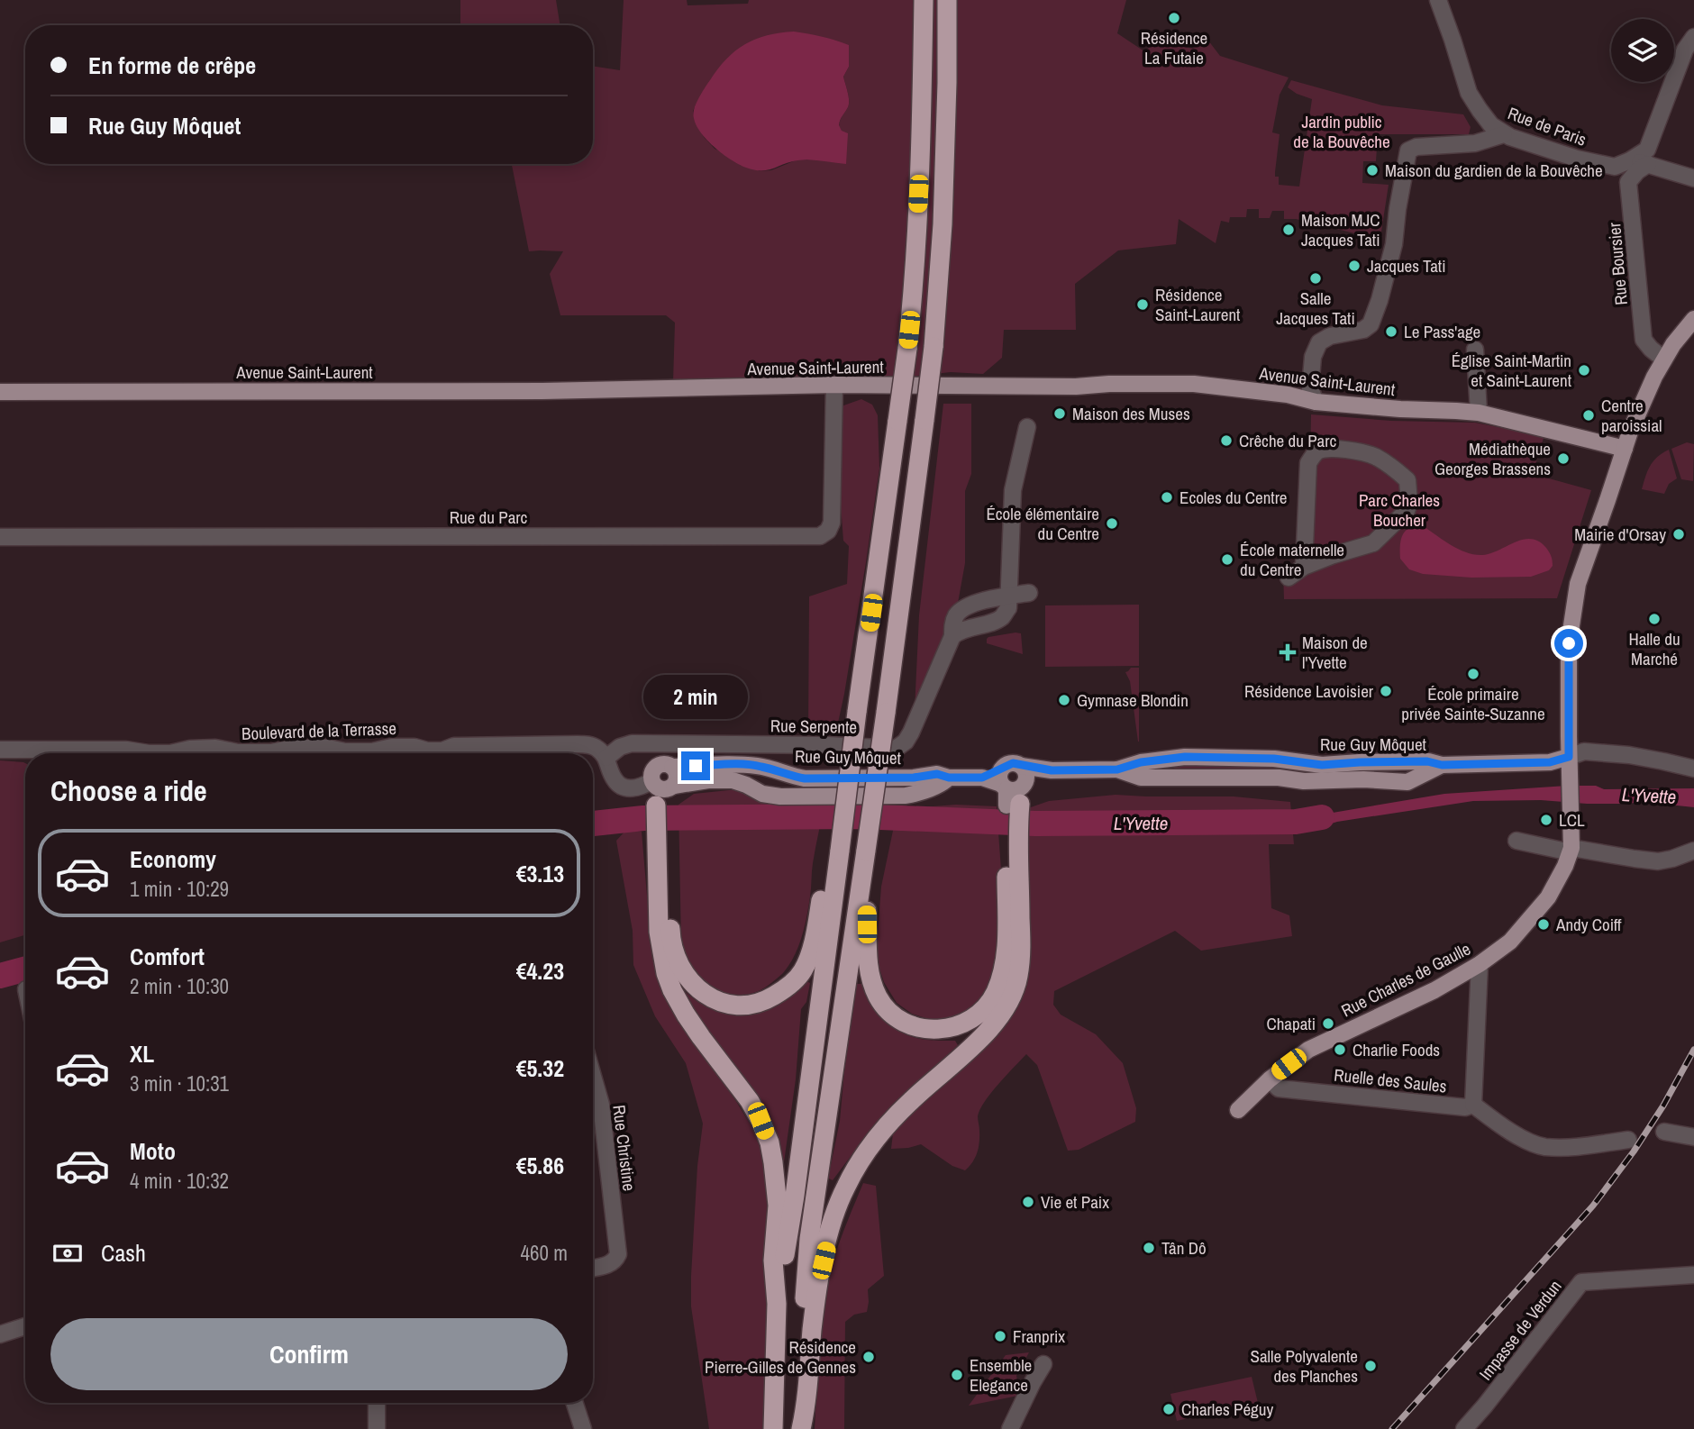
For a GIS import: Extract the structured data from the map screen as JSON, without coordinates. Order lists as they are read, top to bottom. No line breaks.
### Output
{"streets":{"main road":["Avenue Saint-Laurent","Rue Guy Môquet","Rue Charles de Gaulle"],"street":["Rue de Paris","Rue Boursier","Rue du Parc","Rue Serpente","Boulevard de la Terrasse","Ruelle des Saules","Rue Christine","Impasse de Verdun"]},"crossings":[["Rue Boursier","Rue Charles de Gaulle"],["Avenue Saint-Laurent","Rue du Parc"],["Avenue Saint-Laurent","Rue Charles de Gaulle"],["Rue Serpente","Boulevard de la Terrasse"],["Rue Guy Môquet","Rue Charles de Gaulle"],["Rue Charles de Gaulle","Ruelle des Saules"]],"water":["L'Yvette"],"parks":["Jardin public de la Bouvêche","Parc Charles Boucher"],"places":{"other":["Résidence La Futaie","Maison du gardien de la Bouvêche","Maison MJC Jacques Tati","Jacques Tati","Salle Jacques Tati","Résidence Saint-Laurent","Le Pass'age","Église Saint-Martin et Saint-Laurent","Maison des Muses","Centre paroissial","Crêche du Parc","Médiathèque Georges Brassens","Ecoles du Centre","École élémentaire du Centre","Mairie d'Orsay","École maternelle du Centre","Halle du Marché","École primaire privée Sainte-Suzanne","Résidence Lavoisier","Gymnase Blondin","LCL","Andy Coiff","Chapati","Charlie Foods","Vie et Paix","Tân Dô","Franprix","Résidence Pierre-Gilles de Gennes","Salle Polyvalente des Planches","Ensemble Elegance","Charles Péguy"],"health":["Maison de l'Yvette"]},"page":{"banner":["En forme de crêpe","Rue Guy Môquet"],"bubble":"2 min","heading":"Choose a ride","list":[{"name":"Economy","note":"1 min · 10:29","value":"€3.13"},{"name":"Comfort","note":"2 min · 10:30","value":"€4.23"},{"name":"XL","note":"3 min · 10:31","value":"€5.32"},{"name":"Moto","note":"4 min · 10:32","value":"€5.86"}],"pay":["Cash","460 m"],"buttons":"Confirm"}}
